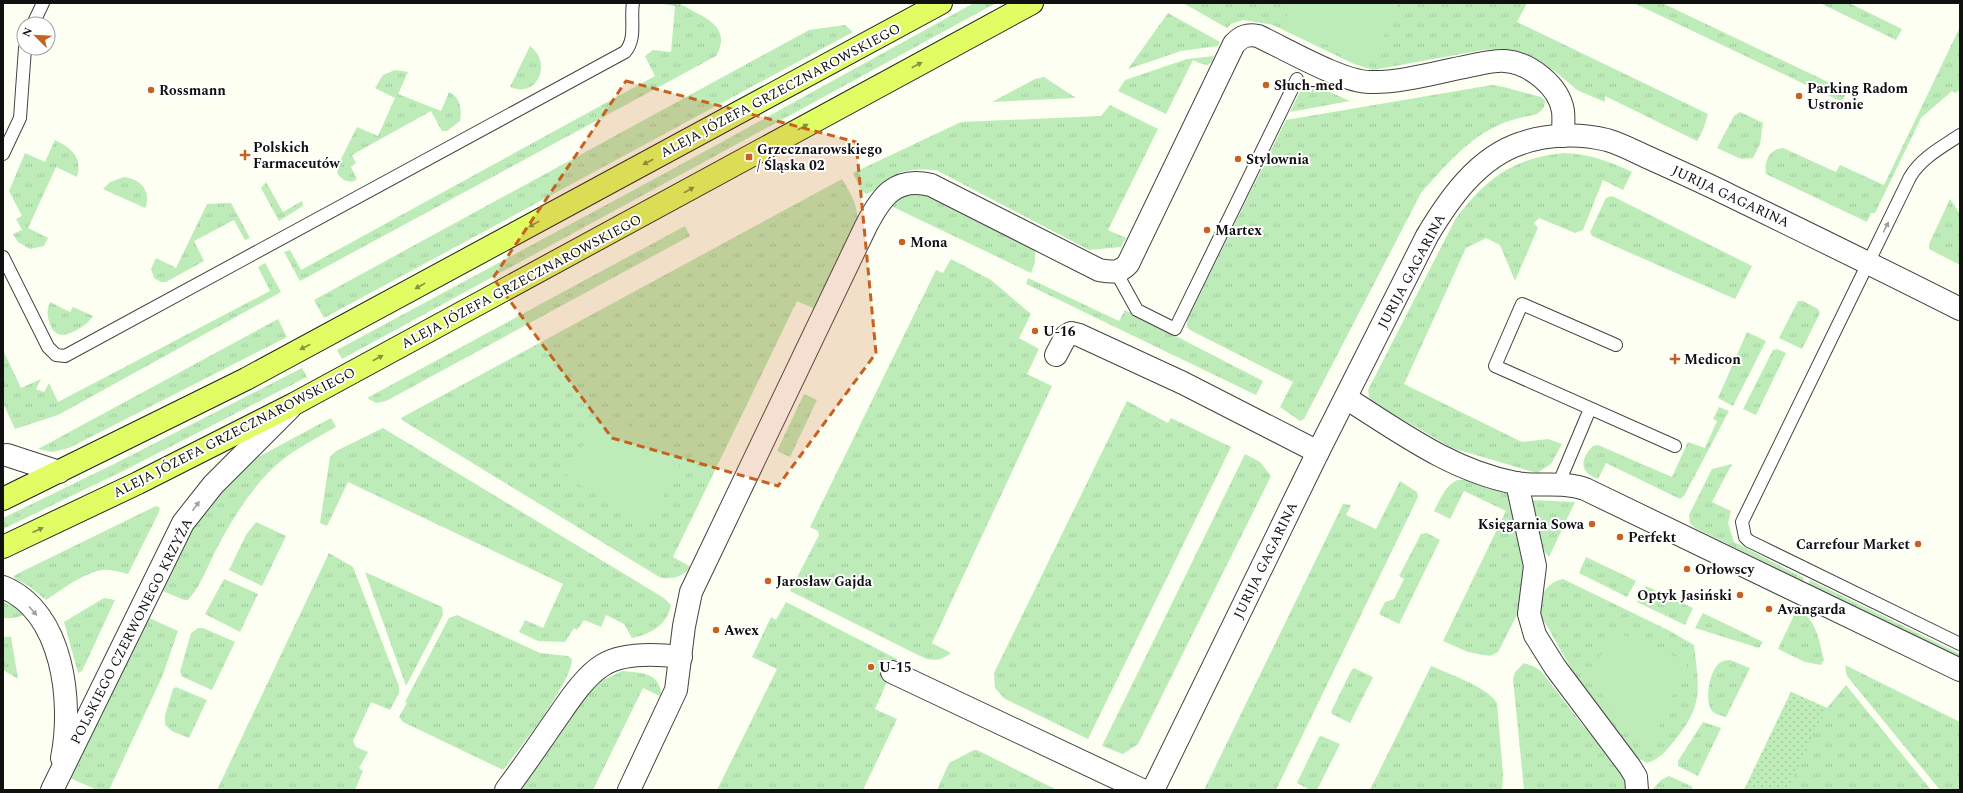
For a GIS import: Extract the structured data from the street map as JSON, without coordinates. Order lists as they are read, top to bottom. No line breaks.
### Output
{"streets":{"main road":["ALEJA JÓZEFA GRZECZNAROWSKIEGO"],"street":["JURIJA GAGARINA","POLSKIEGO CZERWONEGO KRZYŻA"]},"crossings":[["ALEJA JÓZEFA GRZECZNAROWSKIEGO","POLSKIEGO CZERWONEGO KRZYŻA"]],"places":{"other":["Słuch-med","Rossmann","Parking Radom Ustronie","Stylownia","Martex","Mona","U-16","Księgarnia Sowa","Perfekt","Carrefour Market","Orłowscy","Jarosław Gajda","Optyk Jasiński","Avangarda","Awex","U-15"],"health":["Polskich Farmaceutów","Medicon"],"transit":["Grzecznarowskiego / Śląska 02"]},"north":"top left"}
